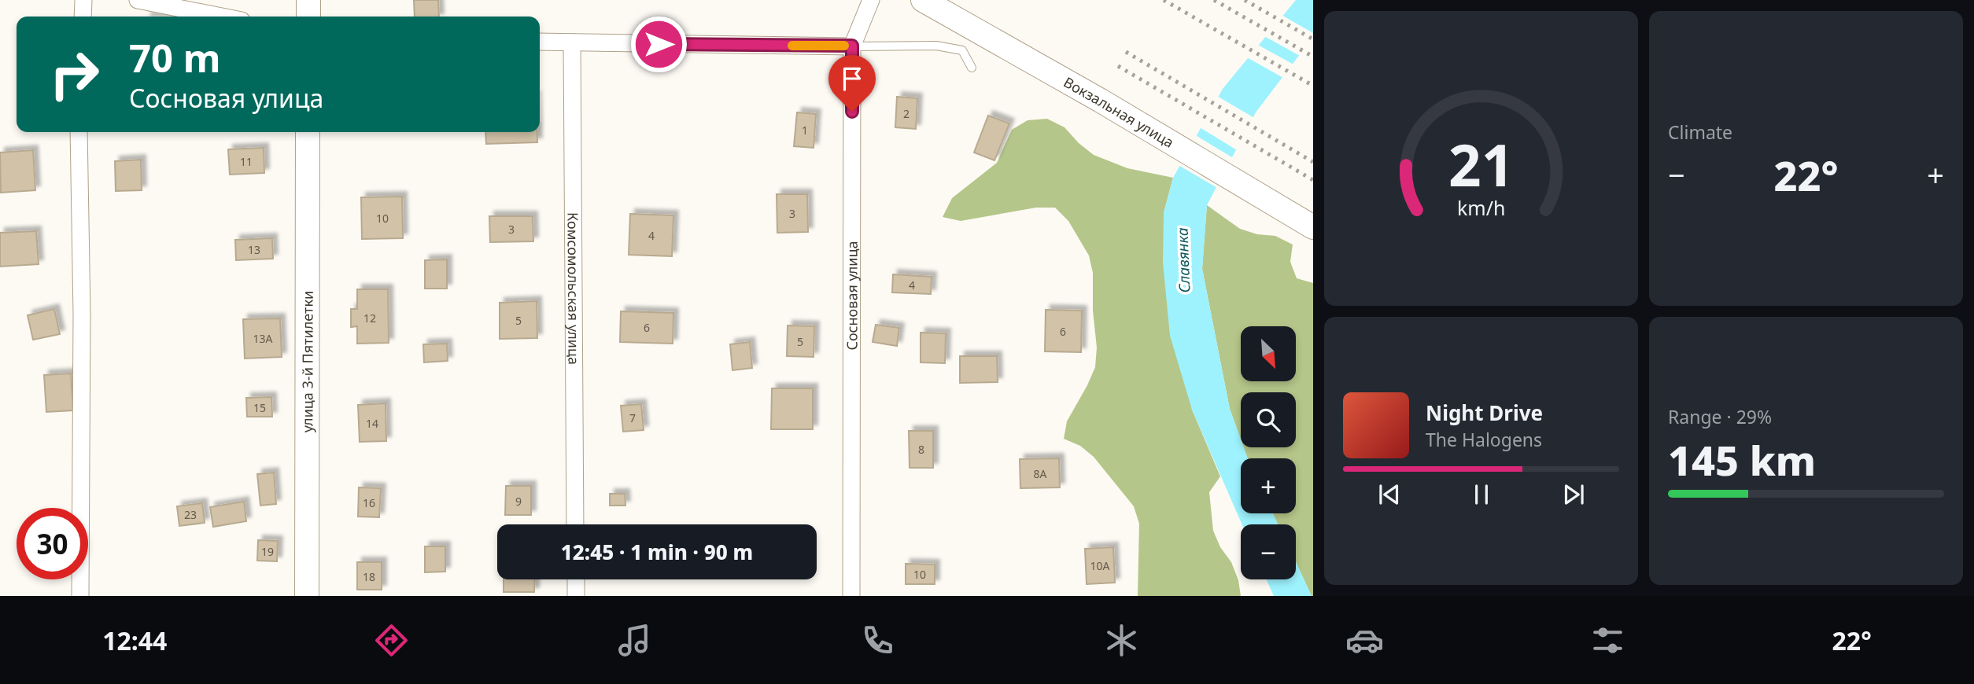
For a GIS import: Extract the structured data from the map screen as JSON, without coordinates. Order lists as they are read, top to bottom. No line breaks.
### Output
{"streets":{"street":["Вокзальная улица","Комсомольская улица","Сосновая улица","улица 3-й Пятилетки"]},"water":["Славянка"],"house_numbers":["2","1","11","3","10","3","4","13","4","12","5","6","6","13А","5","15","7","14","8","8А","9","16","23","19","10А","10","18"],"north":"bottom right","page":{"tile":["Climate",["Range · 29%","145 km"]],"turn":["70 m","Сосновая улица"],"heat":["−","22°","+"],"map_buttons":["+","−"],"song":["Night Drive","The Halogens"],"limit":"30","trip":"12:45 · 1 min · 90 m","tabs":["12:44","22°"],"gauge":["21","km/h"]}}
